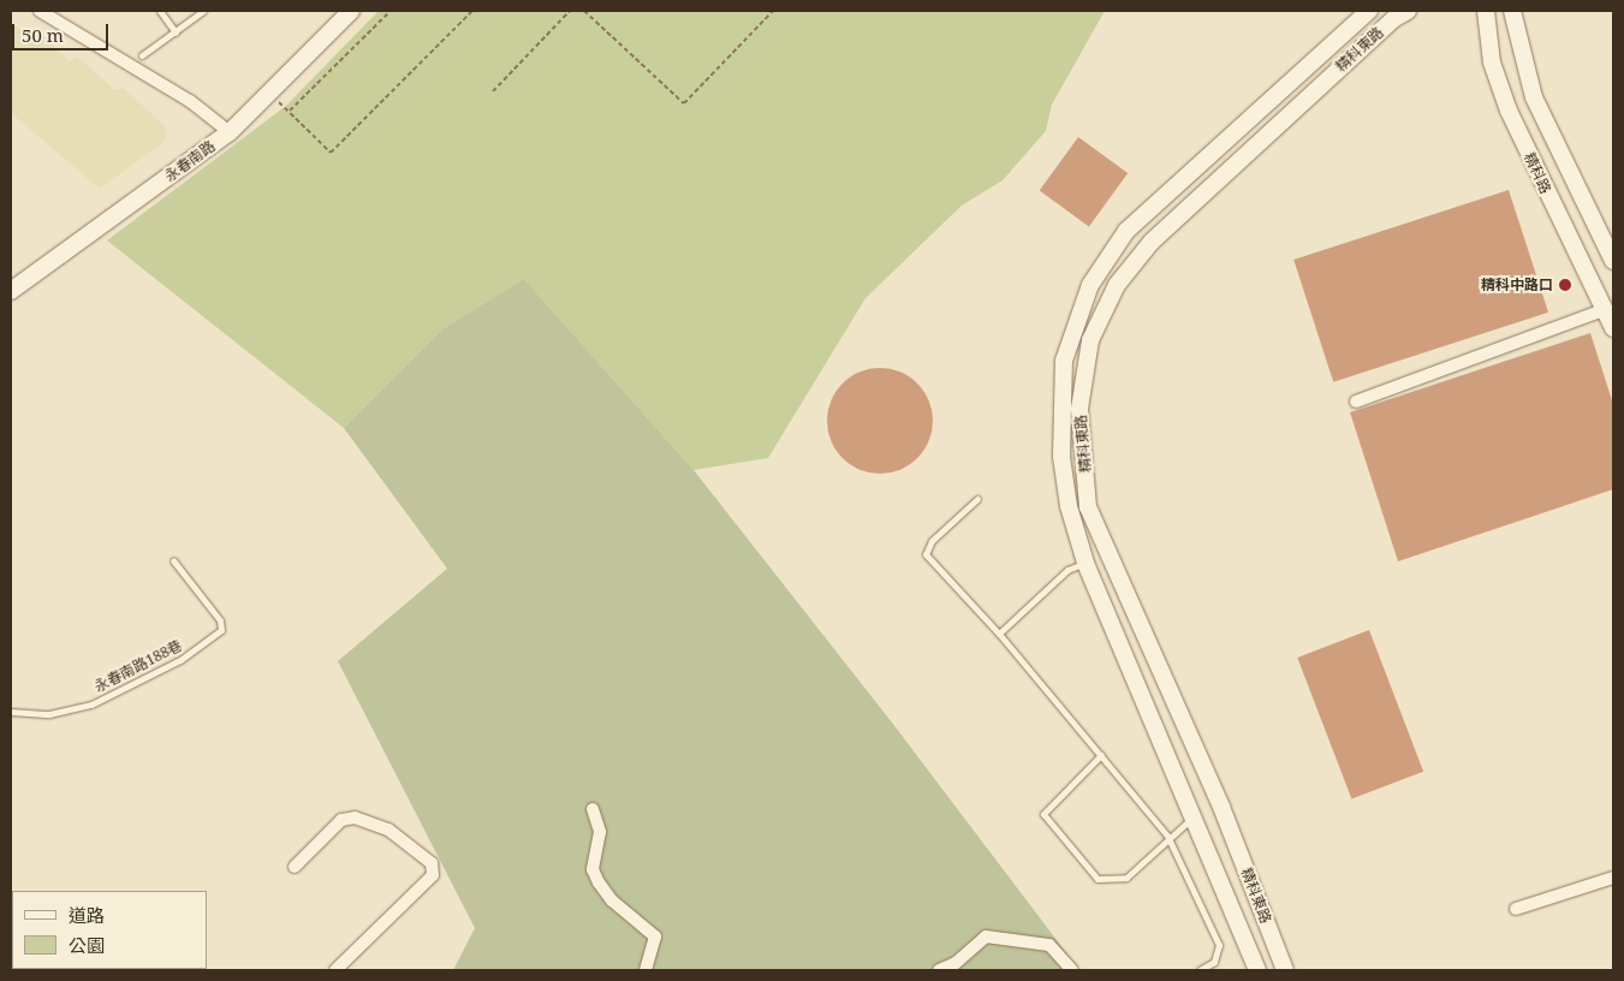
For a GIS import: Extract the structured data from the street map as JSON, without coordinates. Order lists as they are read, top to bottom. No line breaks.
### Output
{"streets":{"street":["精科東路","永春南路","精科路"],"lane":["永春南路188巷"]},"places":["精科中路口"],"legend":["道路","公園"],"scale_bar":"50 m"}
